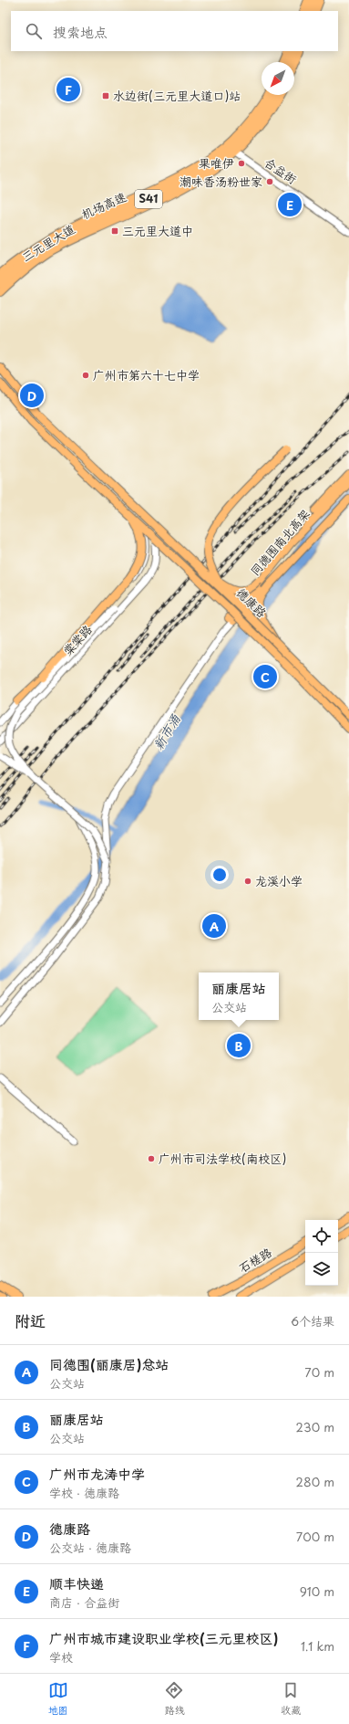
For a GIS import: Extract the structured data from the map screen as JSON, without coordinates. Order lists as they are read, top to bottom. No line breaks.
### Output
{"streets":{"highway":["S41","机场高速"],"main road":["三元里大道","同德围南北高架","德康路","石槎路"],"street":["合益街","棠棠路"]},"crossings":[["合益街","三元里大道"]],"water":["新市涌"],"places":{"transit":["水边街(三元里大道口)站","三元里大道中"],"other":["果唯伊","潮味香汤粉世家","广州市第六十七中学","龙溪小学","广州市司法学校(南校区)"]},"north":"bottom left","page":{"search":"搜索地点","pins":["F","E","D","C","A","B"],"popup":["丽康居站","公交站"],"heading":["附近","6个结果"],"list":[{"mark":"A","name":"同德围(丽康居)总站","note":"公交站","value":"70 m"},{"mark":"B","name":"丽康居站","note":"公交站","value":"230 m"},{"mark":"C","name":"广州市龙涛中学","note":"学校 · 德康路","value":"280 m"},{"mark":"D","name":"德康路","note":"公交站 · 德康路","value":"700 m"},{"mark":"E","name":"顺丰快递","note":"商店 · 合益街","value":"910 m"},{"mark":"F","name":"广州市城市建设职业学校(三元里校区)","note":"学校","value":"1.1 km"}],"nav":["地图","路线","收藏"]}}
